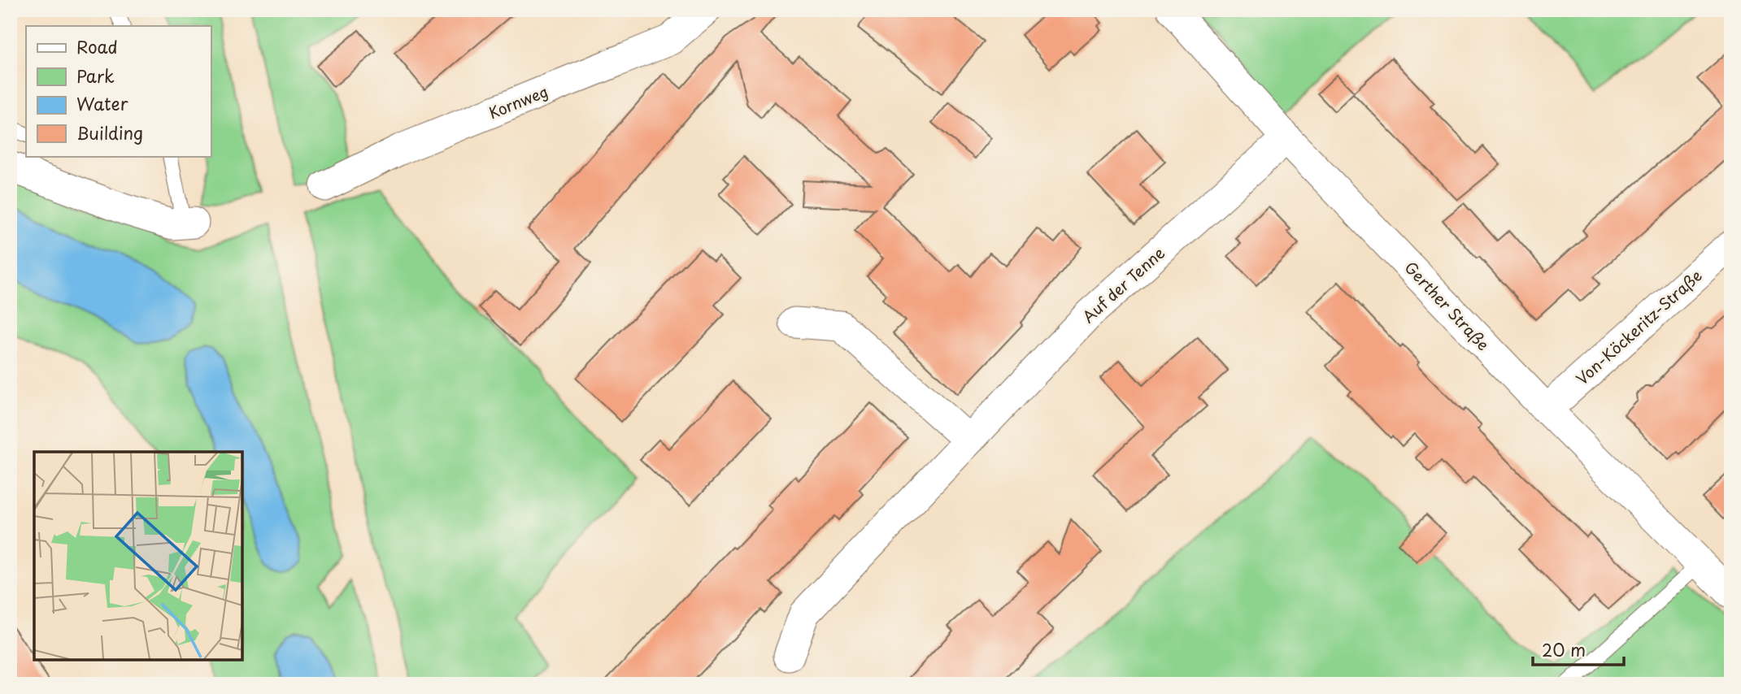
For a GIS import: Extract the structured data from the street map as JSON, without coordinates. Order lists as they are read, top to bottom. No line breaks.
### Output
{"streets":{"street":["Kornweg","Auf der Tenne","Gerther Straße","Von-Köckeritz-Straße"]},"crossings":[["Auf der Tenne","Gerther Straße"],["Gerther Straße","Von-Köckeritz-Straße"]],"legend":["Road","Park","Water","Building"],"scale_bar":"20 m"}
